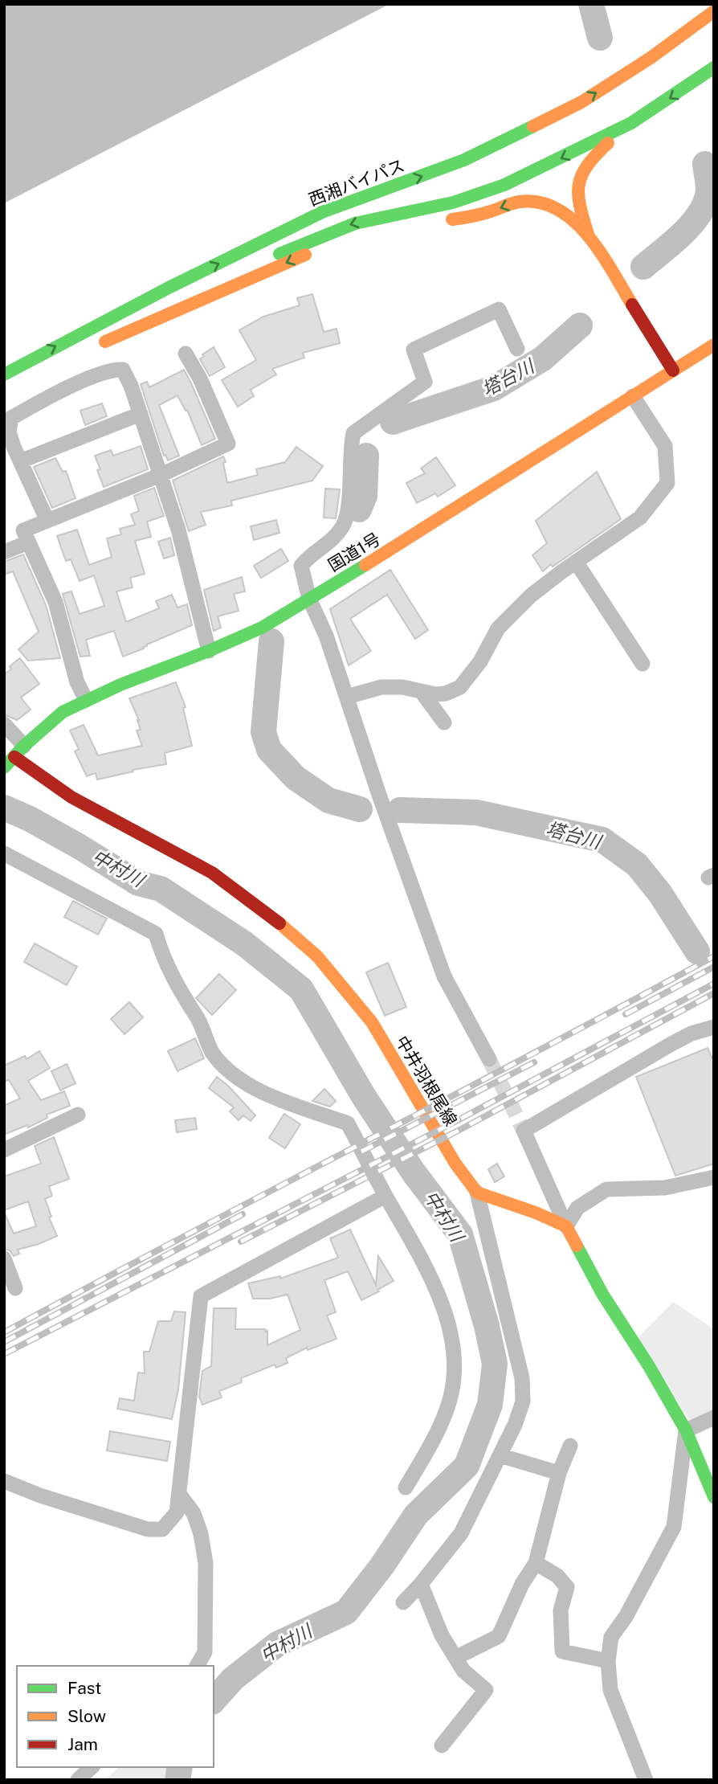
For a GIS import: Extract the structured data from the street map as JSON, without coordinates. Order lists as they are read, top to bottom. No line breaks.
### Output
{"streets":{"main road":["西湘バイパス","国道1号","中井羽根尾線"]},"crossings":[["国道1号","中井羽根尾線"]],"one_way":["西湘バイパス"],"water":["塔台川","中村川"],"legend":["Fast","Slow","Jam"]}
